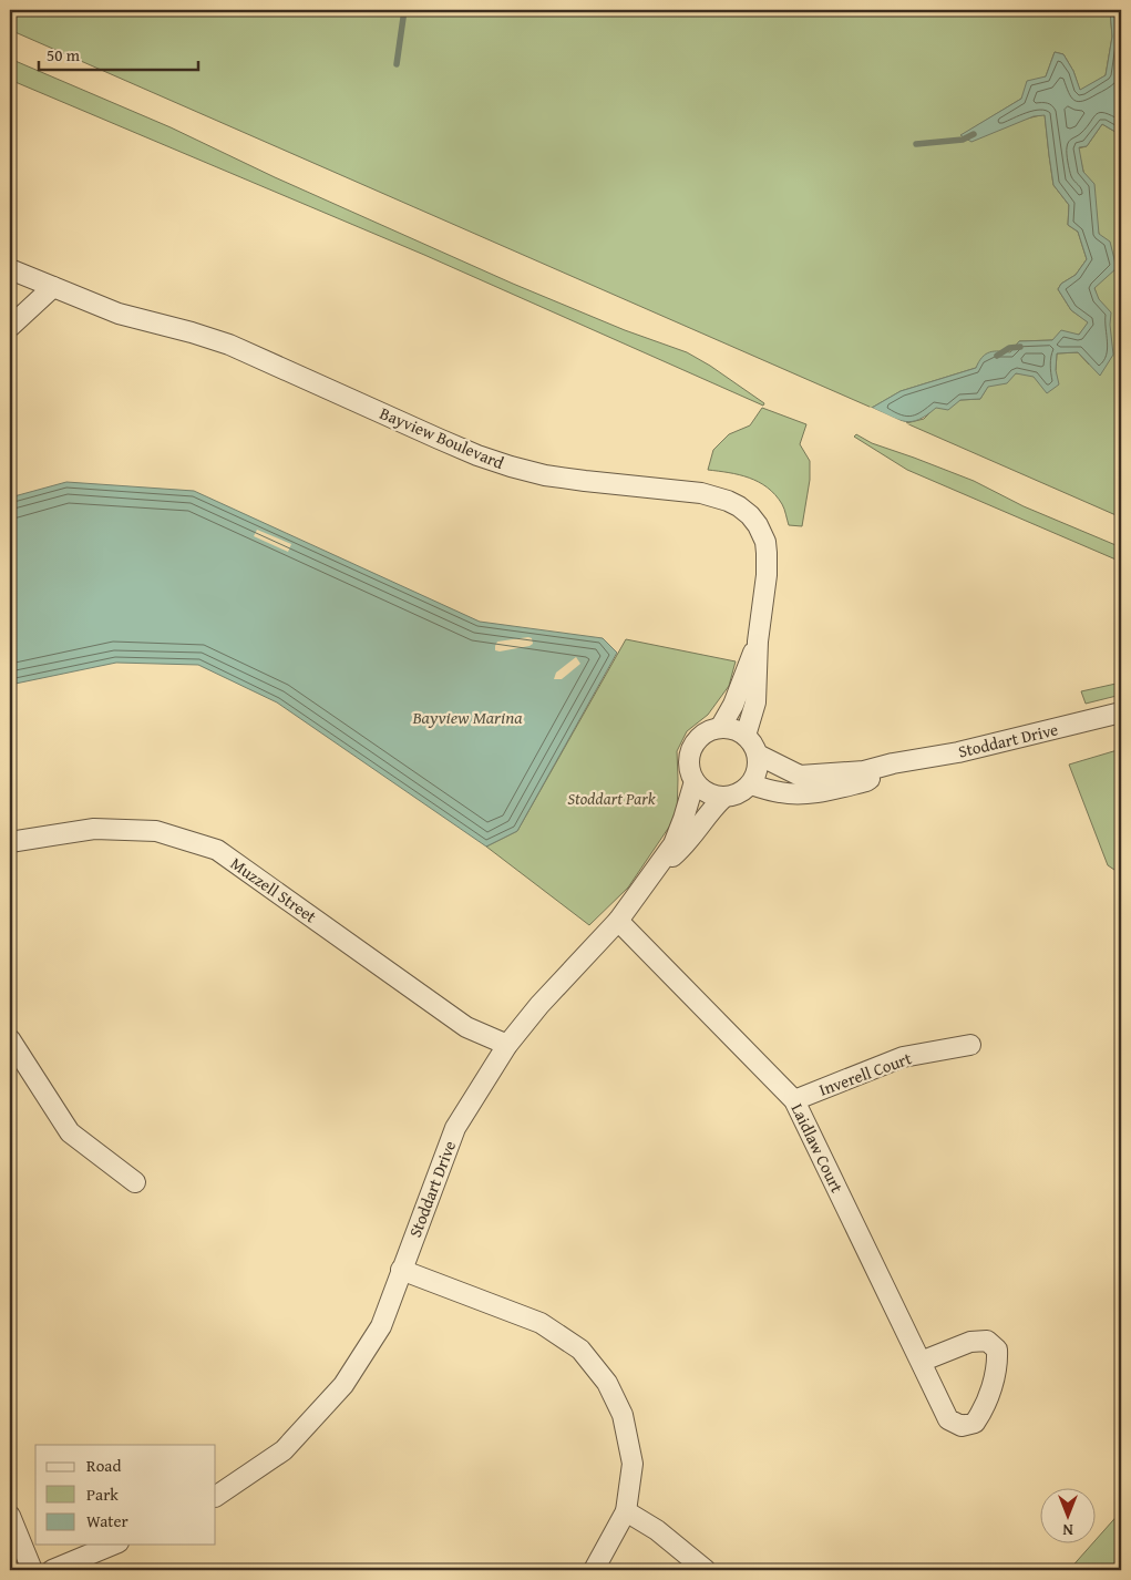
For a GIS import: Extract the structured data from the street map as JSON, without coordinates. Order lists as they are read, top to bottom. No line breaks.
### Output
{"streets":{"street":["Bayview Boulevard","Stoddart Drive","Muzzell Street","Inverell Court","Laidlaw Court"]},"crossings":[["Bayview Boulevard","Stoddart Drive"],["Stoddart Drive","Muzzell Street"],["Stoddart Drive","Laidlaw Court"],["Inverell Court","Laidlaw Court"]],"water":["Bayview Marina"],"parks":["Stoddart Park"],"legend":["Road","Park","Water"],"scale_bar":"50 m","north":"bottom"}
